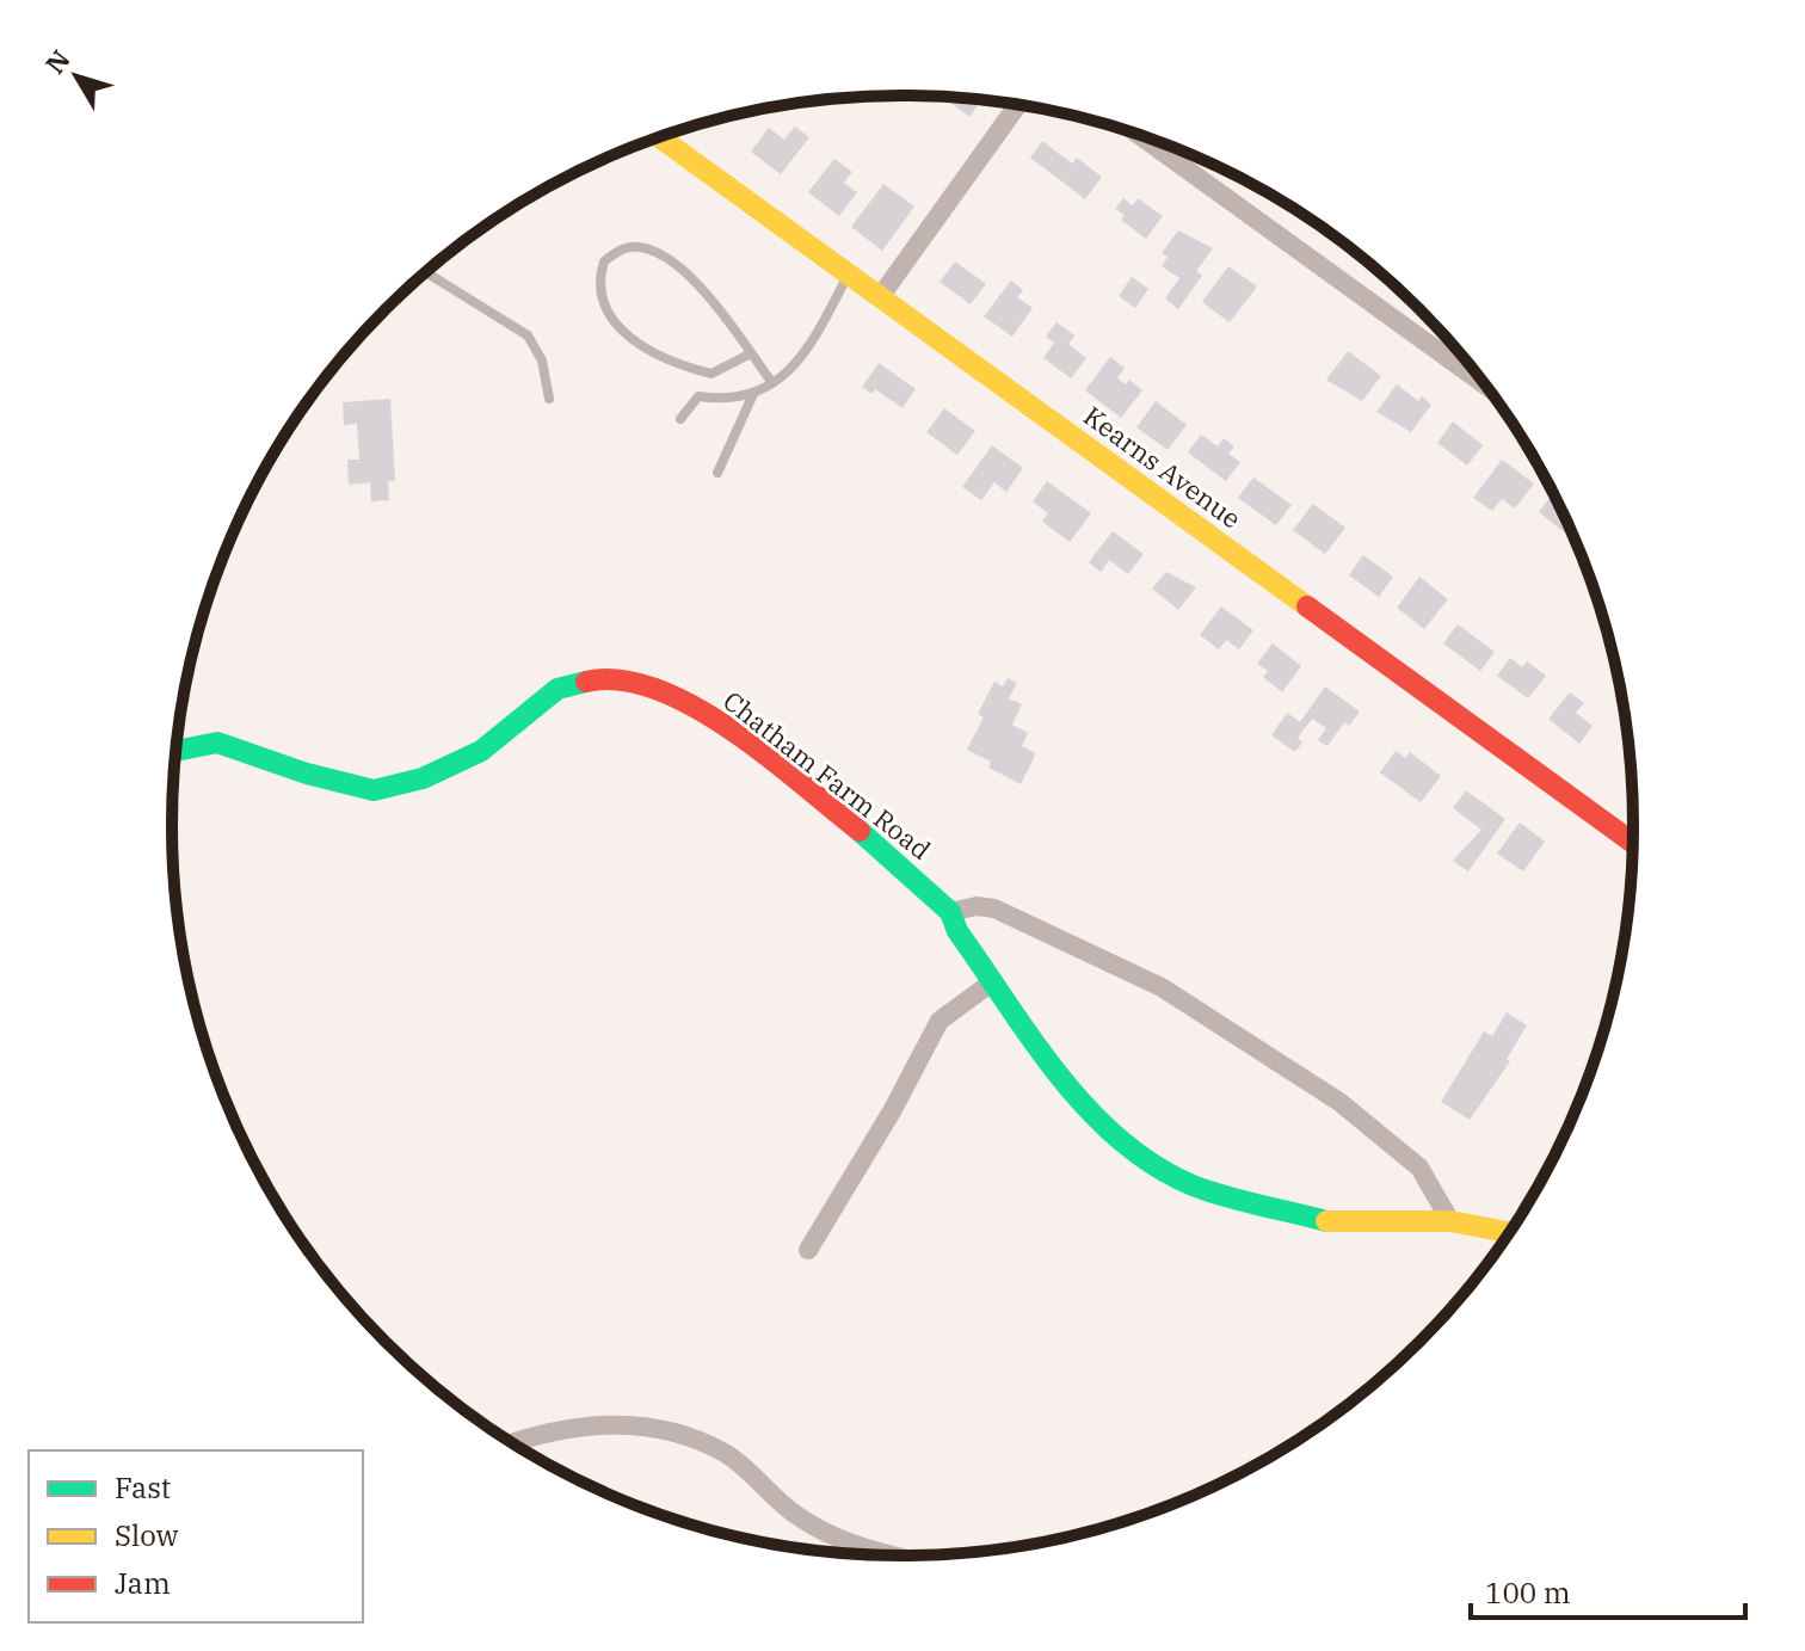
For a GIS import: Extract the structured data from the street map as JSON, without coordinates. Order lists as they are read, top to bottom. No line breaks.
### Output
{"streets":{"street":["Kearns Avenue","Chatham Farm Road"]},"legend":["Fast","Slow","Jam"],"scale_bar":"100 m","north":"top left"}
